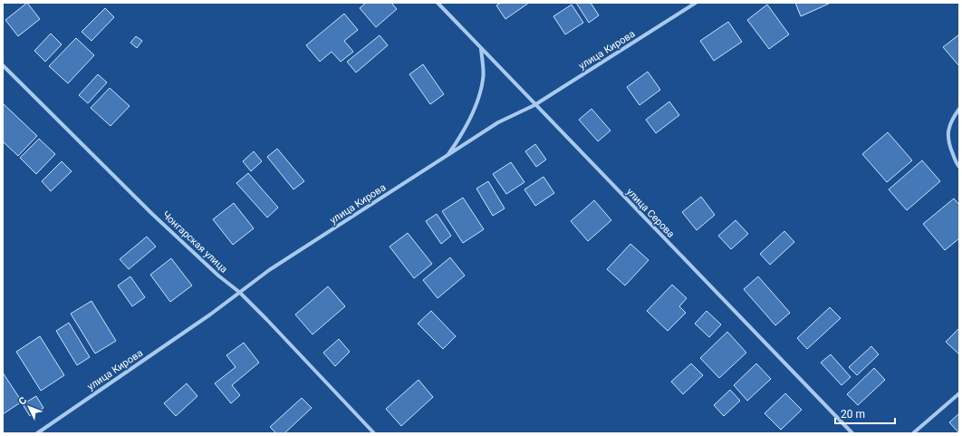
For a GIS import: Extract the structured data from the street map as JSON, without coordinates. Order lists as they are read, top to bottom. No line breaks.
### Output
{"streets":{"street":["улица Кирова","улица Серова","Чонгарская улица"]},"crossings":[["улица Кирова","улица Серова"],["улица Кирова","Чонгарская улица"]],"scale_bar":"20 m","north":"top left"}
